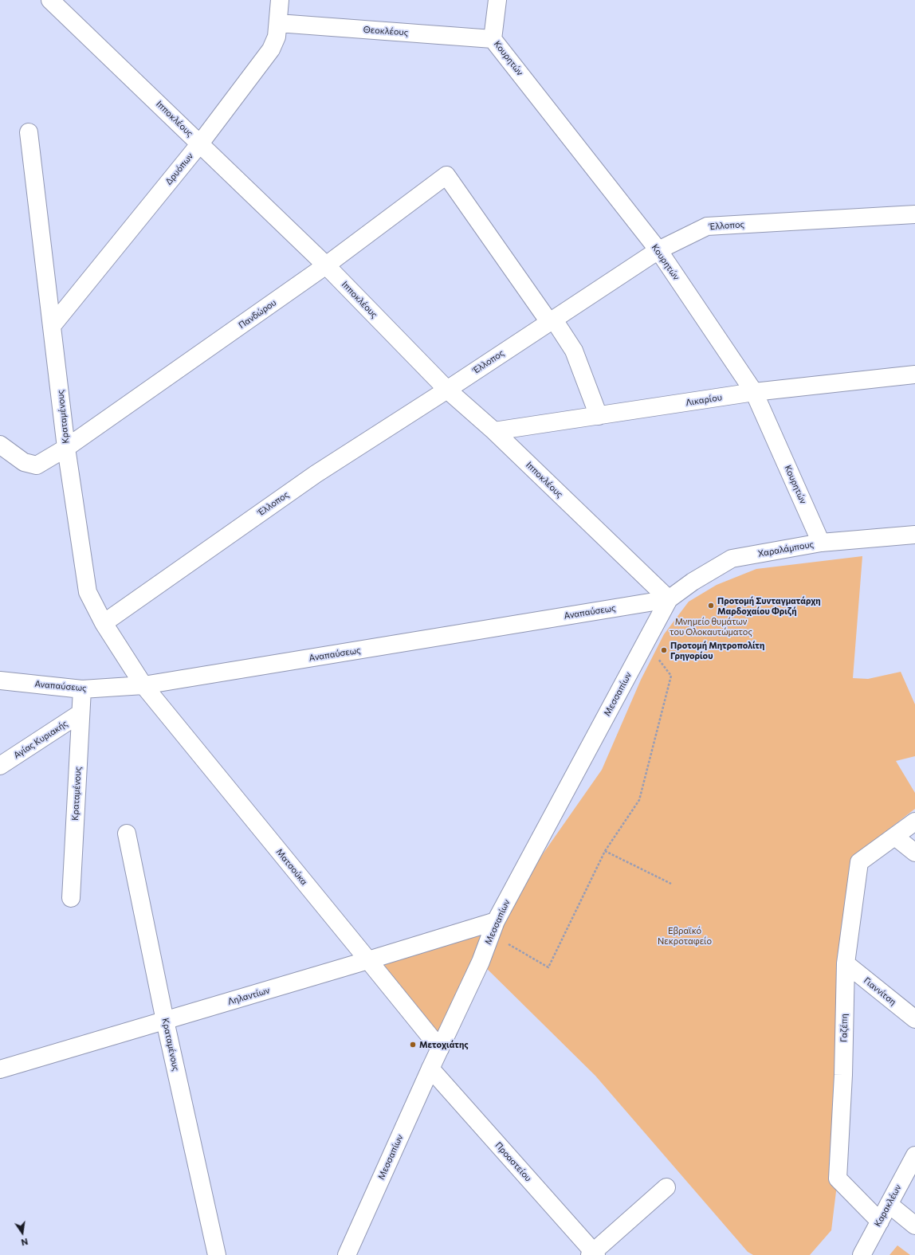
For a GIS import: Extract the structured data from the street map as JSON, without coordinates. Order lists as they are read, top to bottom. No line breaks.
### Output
{"streets":{"street":["Θεοκλέους","Κουρητών","Ιπποκλέους","Δρυόπων","Έλλοπος","Πανδώρου","Λικαρίου","Κραταμένους","Χαραλάμπους","Αναπαύσεως","Μεσσαπίων","Αγίας Κυριακής","Ματσούκα","Γιαννίτση","Ληλαντίων","Γαζέπη","Προαστείου","Καρακλέων"]},"crossings":[["Θεοκλέους","Κουρητών"],["Θεοκλέους","Δρυόπων"],["Κουρητών","Έλλοπος"],["Κουρητών","Λικαρίου"],["Κουρητών","Χαραλάμπους"],["Ιπποκλέους","Δρυόπων"],["Ιπποκλέους","Έλλοπος"],["Ιπποκλέους","Πανδώρου"],["Ιπποκλέους","Λικαρίου"],["Ιπποκλέους","Χαραλάμπους"],["Ιπποκλέους","Αναπαύσεως"],["Ιπποκλέους","Μεσσαπίων"],["Δρυόπων","Κραταμένους"],["Έλλοπος","Πανδώρου"],["Έλλοπος","Κραταμένους"],["Πανδώρου","Κραταμένους"],["Κραταμένους","Αναπαύσεως"],["Κραταμένους","Αγίας Κυριακής"],["Κραταμένους","Ματσούκα"],["Κραταμένους","Ληλαντίων"],["Χαραλάμπους","Αναπαύσεως"],["Χαραλάμπους","Μεσσαπίων"],["Αναπαύσεως","Μεσσαπίων"],["Αναπαύσεως","Ματσούκα"],["Μεσσαπίων","Ματσούκα"],["Μεσσαπίων","Ληλαντίων"],["Μεσσαπίων","Προαστείου"],["Ματσούκα","Ληλαντίων"],["Γιαννίτση","Γαζέπη"],["Γαζέπη","Καρακλέων"]],"parks":["Μνημείο θυμάτων του Ολοκαυτώματος","Εβραϊκό Νεκροταφείο"],"places":["Προτομή Συνταγματάρχη Μαρδοχαίου Φριζή","Προτομή Μητροπολίτη Γρηγορίου","Μετοχιάτης"],"north":"bottom"}
